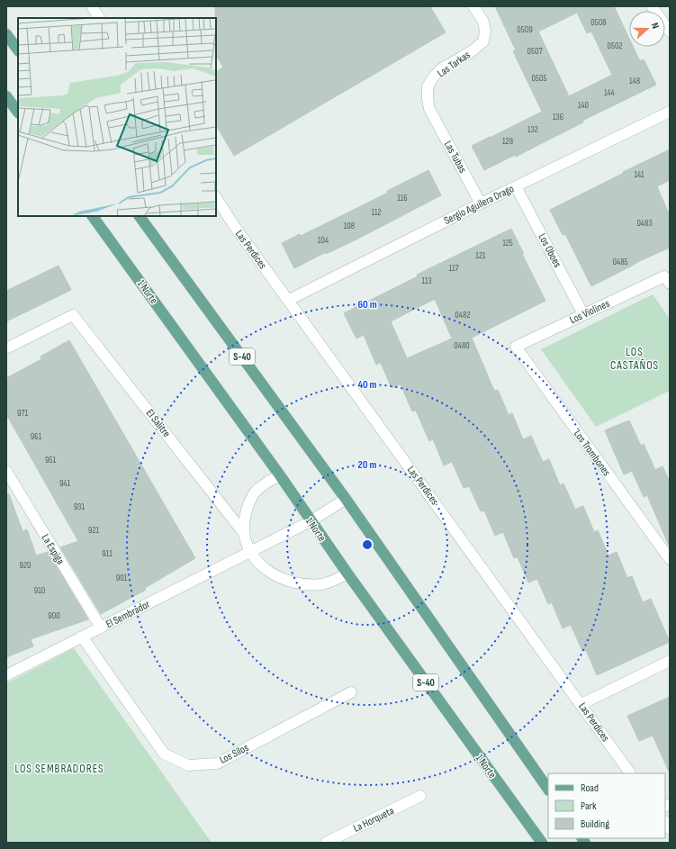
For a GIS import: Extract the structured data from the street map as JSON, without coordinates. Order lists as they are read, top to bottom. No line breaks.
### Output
{"streets":{"main road":["1 Norte","S-40"],"street":["Las Tarkas","Las Tubas","Sergio Aguilera Drago","Las Perdices","Los Oboes","Los Violines","El Salitre","Los Trombones","La Espiga","El Sembrador","Los Silos","La Horqueta"]},"crossings":[["Las Tarkas","Las Tubas"],["Las Tubas","Sergio Aguilera Drago"],["Sergio Aguilera Drago","Las Perdices"],["Sergio Aguilera Drago","Los Oboes"],["Los Oboes","Los Violines"],["1 Norte","El Sembrador"],["Los Violines","Los Trombones"],["S-40","El Sembrador"],["La Espiga","El Sembrador"],["El Sembrador","Los Silos"]],"districts":["LOS CASTAÑOS","LOS SEMBRADORES"],"house_numbers":["0508","0509","0502","0507","0505","148","144","140","136","132","128","141","116","112","0483","108","104","125","121","0485","117","113","0482","0480","971","961","951","941","931","921","911","920","901","910","900"],"legend":["Road","Park","Building"],"north":"right","rings":["60 m","40 m","20 m"]}
